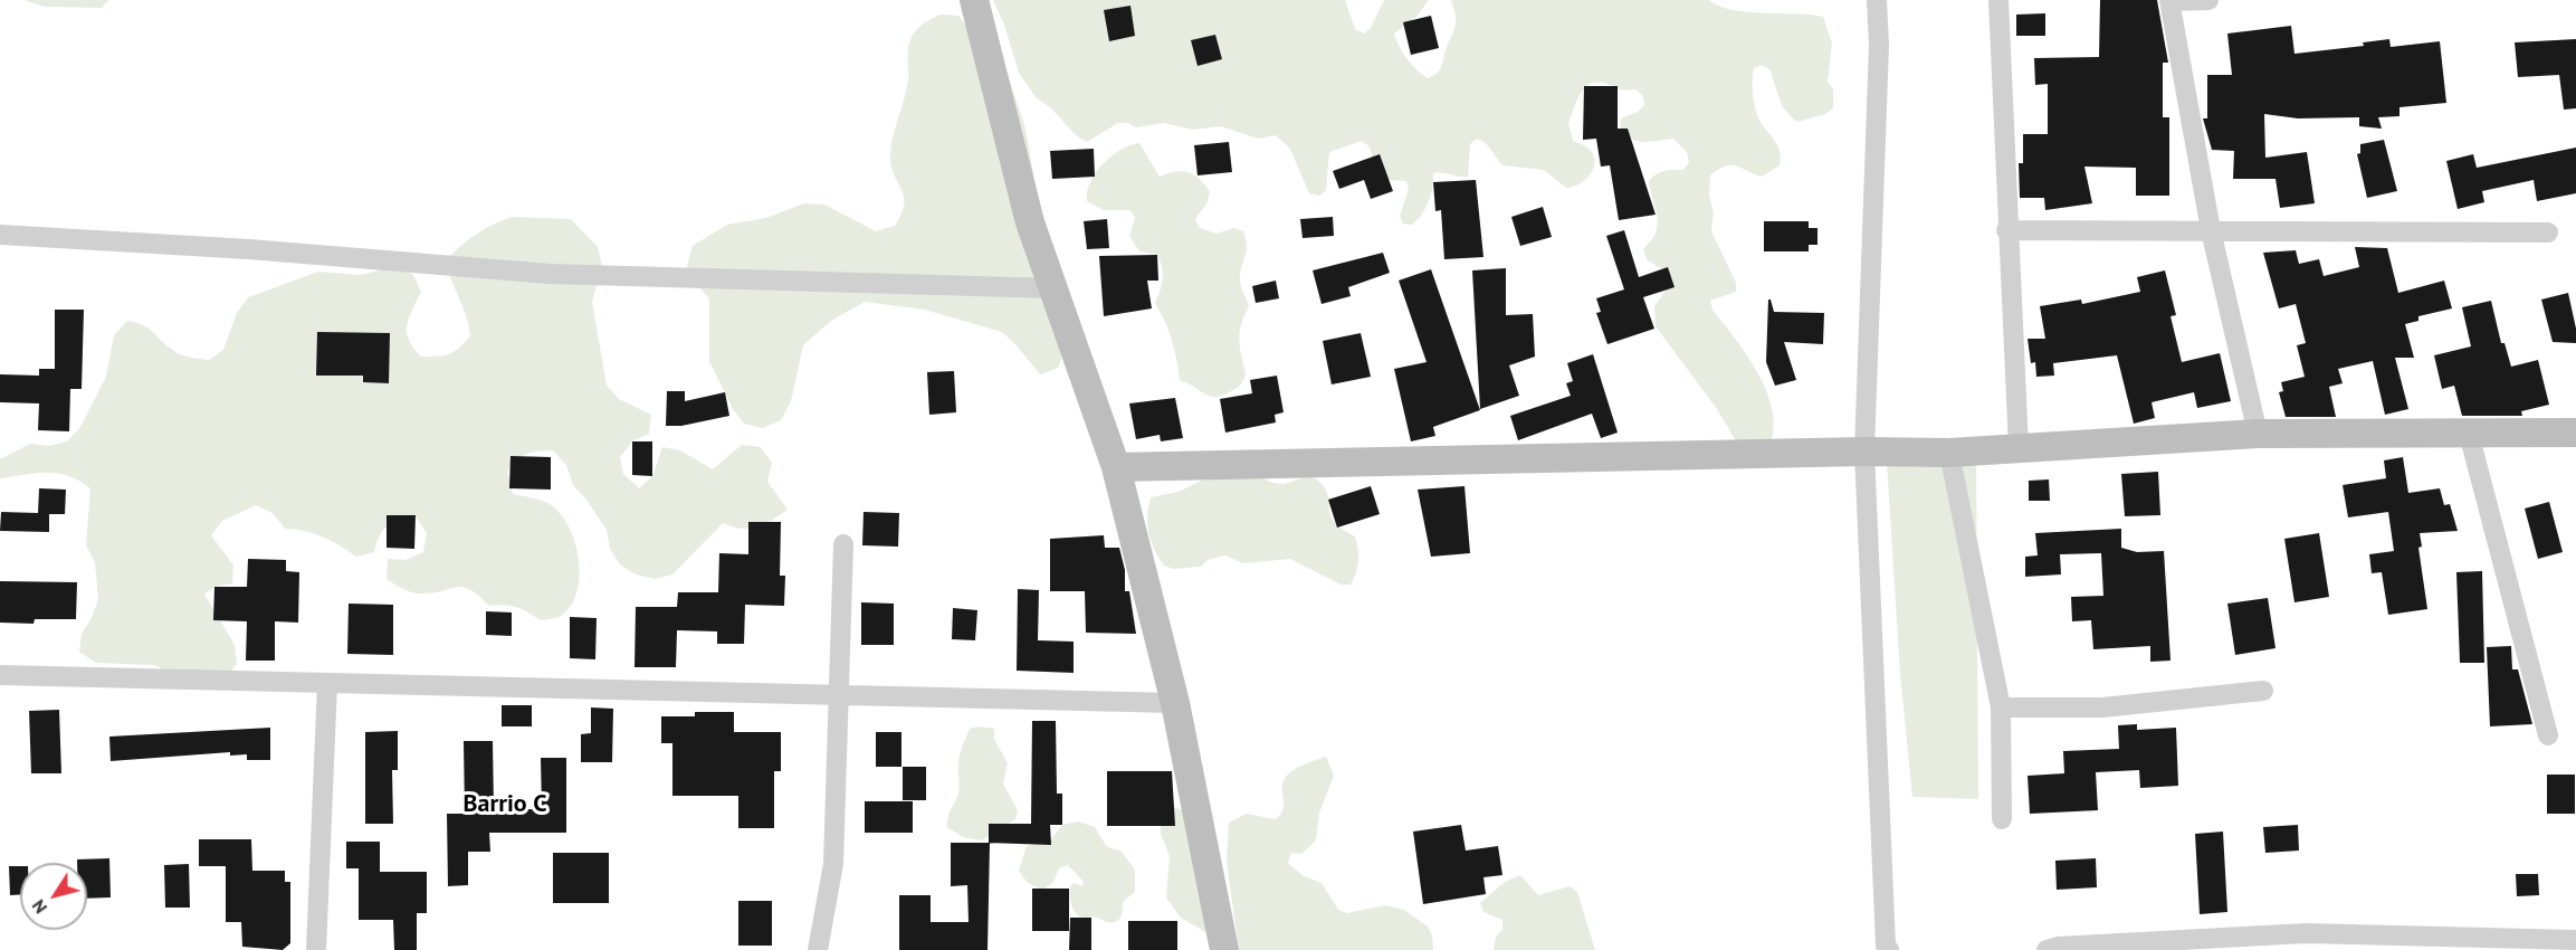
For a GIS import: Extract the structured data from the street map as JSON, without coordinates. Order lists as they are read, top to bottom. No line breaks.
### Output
{"districts":["Barrio C"],"north":"bottom left"}
